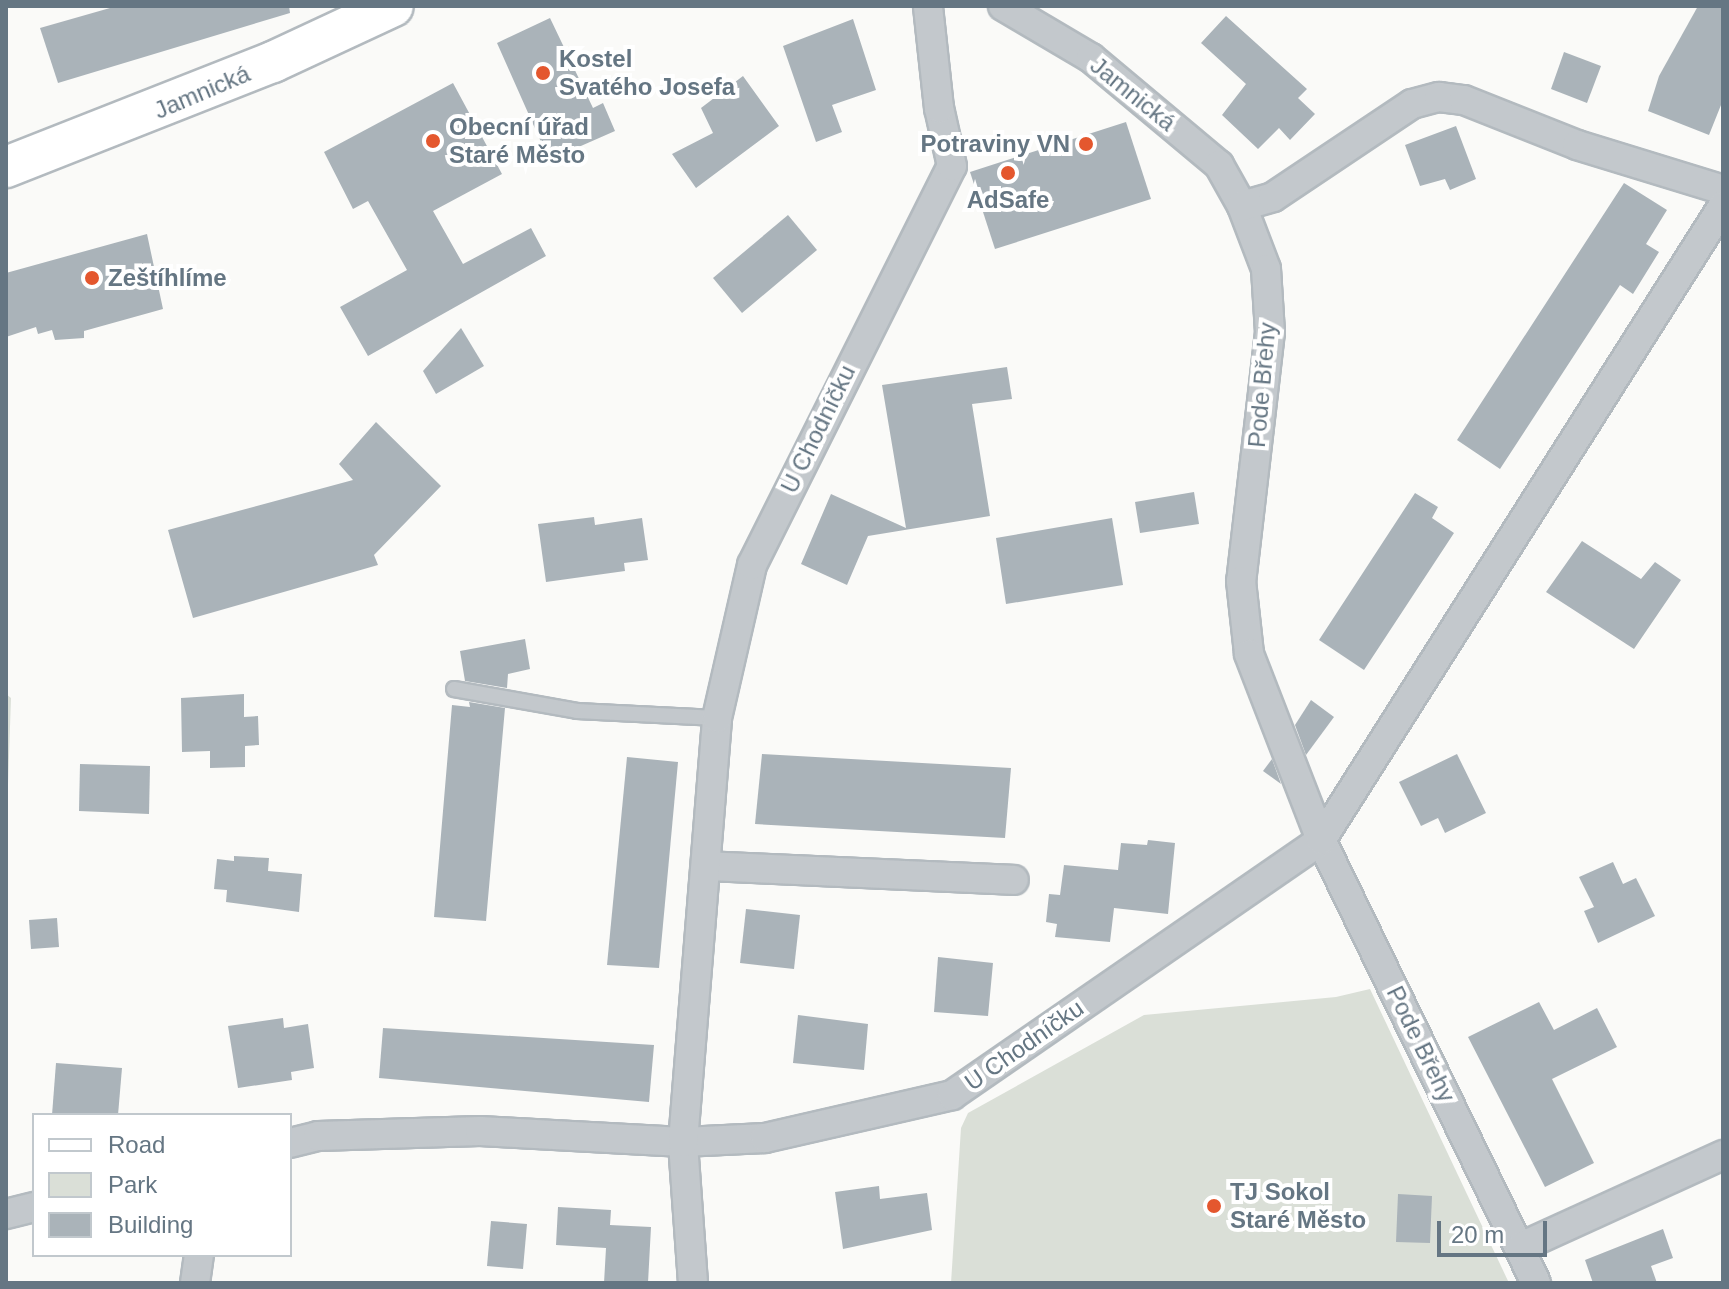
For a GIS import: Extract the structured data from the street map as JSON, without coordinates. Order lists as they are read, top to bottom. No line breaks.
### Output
{"streets":{"main road":["Jamnická"],"street":["Pode Břehy","U Chodníčku"]},"crossings":[["Jamnická","Pode Břehy"],["Pode Břehy","U Chodníčku"]],"places":["Kostel Svatého Josefa","Obecní úřad Staré Město","Potraviny VN","AdSafe","Zeštíhlíme","TJ Sokol Staré Město"],"legend":["Road","Park","Building"],"scale_bar":"20 m"}
